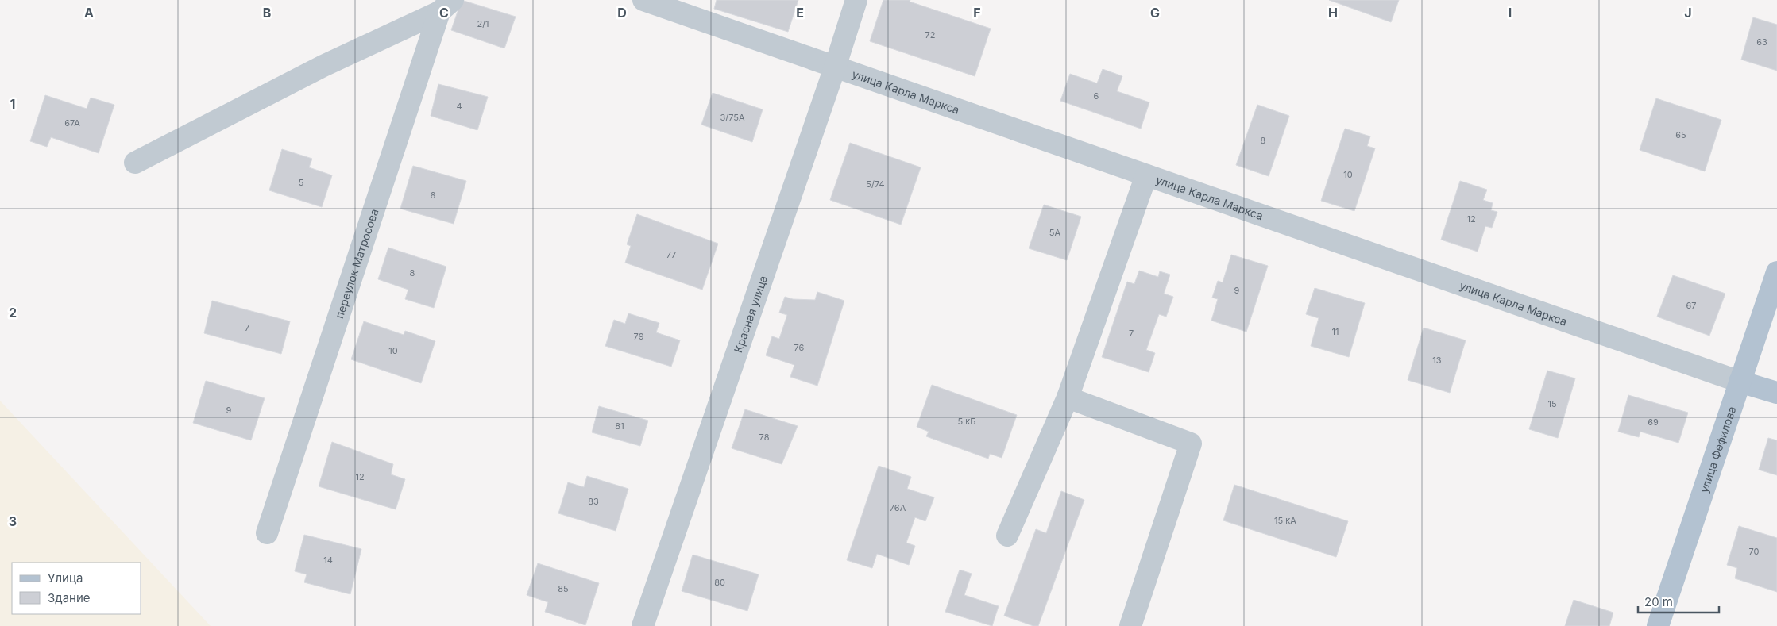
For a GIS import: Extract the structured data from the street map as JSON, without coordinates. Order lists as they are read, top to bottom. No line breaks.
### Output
{"streets":{"main road":["улица Карла Маркса","улица Фефилова"],"street":["переулок Матросова","Красная улица"]},"crossings":[["улица Карла Маркса","Красная улица"],["улица Карла Маркса","улица Фефилова"]],"house_numbers":["2/1","72","63","6","4","3/75А","67А","65","8","10","5","5/74","6","12","5А","77","8","9","67","7","11","7","79","76","10","13","15","9","5 кБ","69","81","78","12","83","76А","15 кА","70","14","80","85"],"legend":["Улица","Здание"],"scale_bar":"20 m","grid":{"columns":["A","B","C","D","E","F","G","H","I","J"],"rows":["1","2","3"]}}
